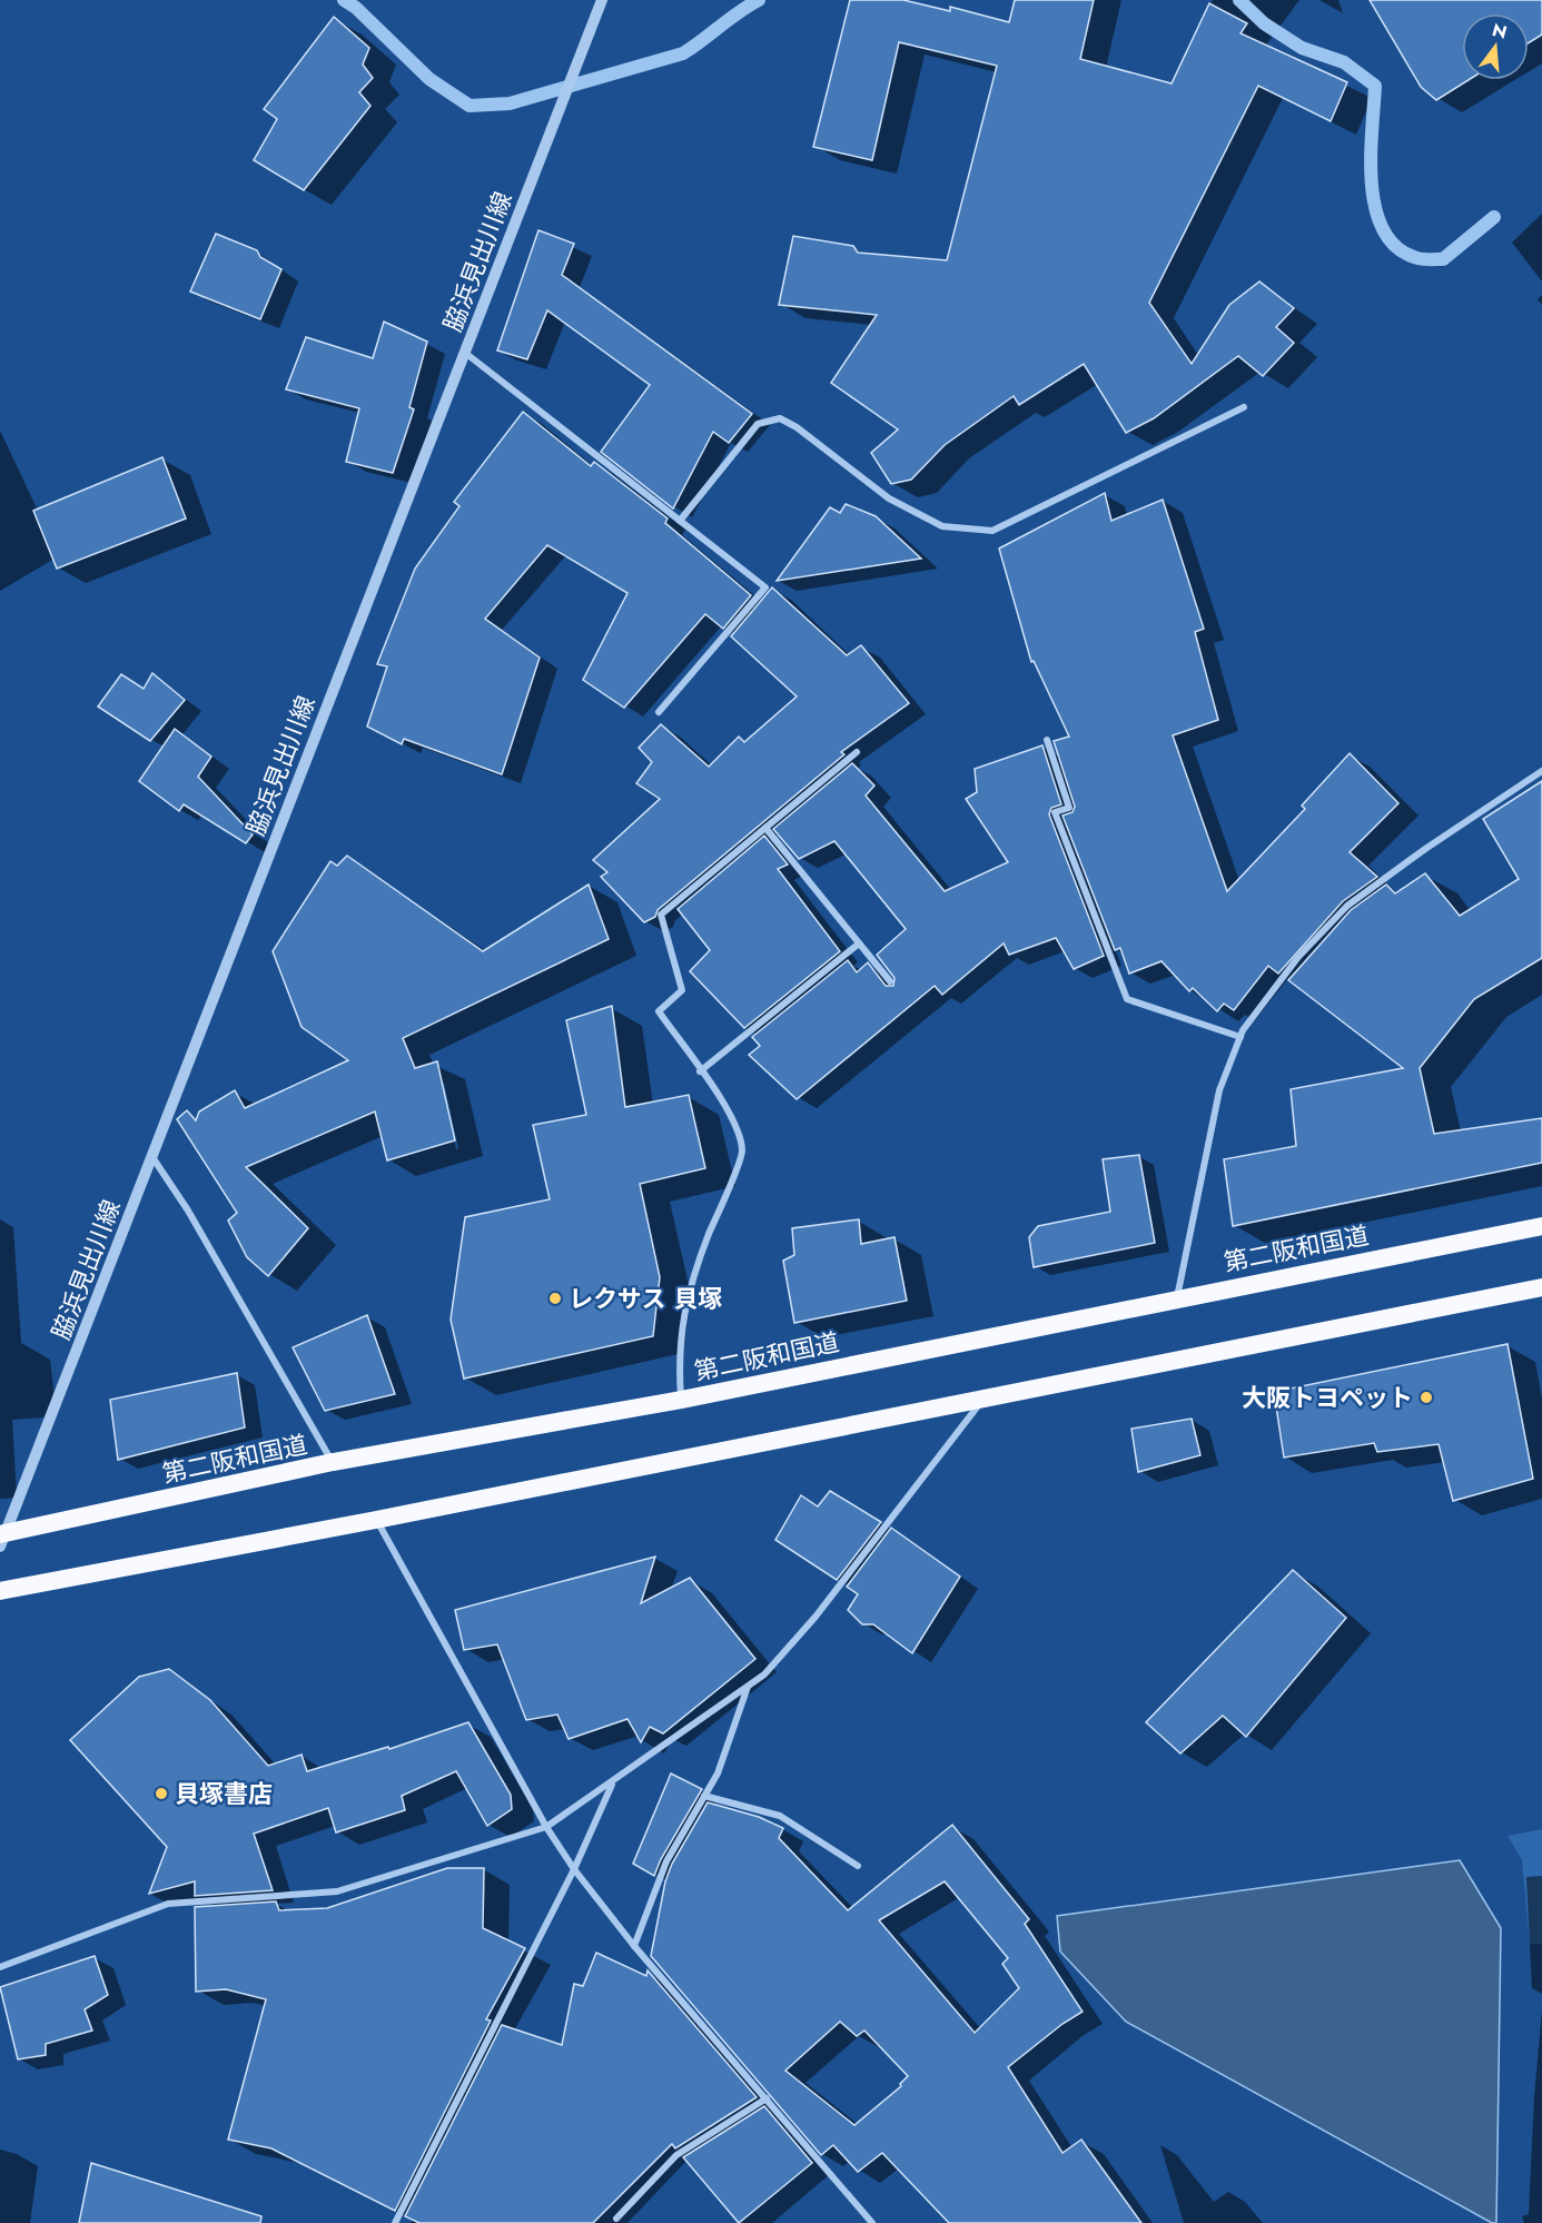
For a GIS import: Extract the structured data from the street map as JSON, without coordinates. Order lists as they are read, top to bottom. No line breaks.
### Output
{"streets":{"highway":["第二阪和国道"],"street":["脇浜見出川線"]},"crossings":[["脇浜見出川線","第二阪和国道"]],"places":["レクサス 貝塚","大阪トヨペット","貝塚書店"],"north":"top"}
